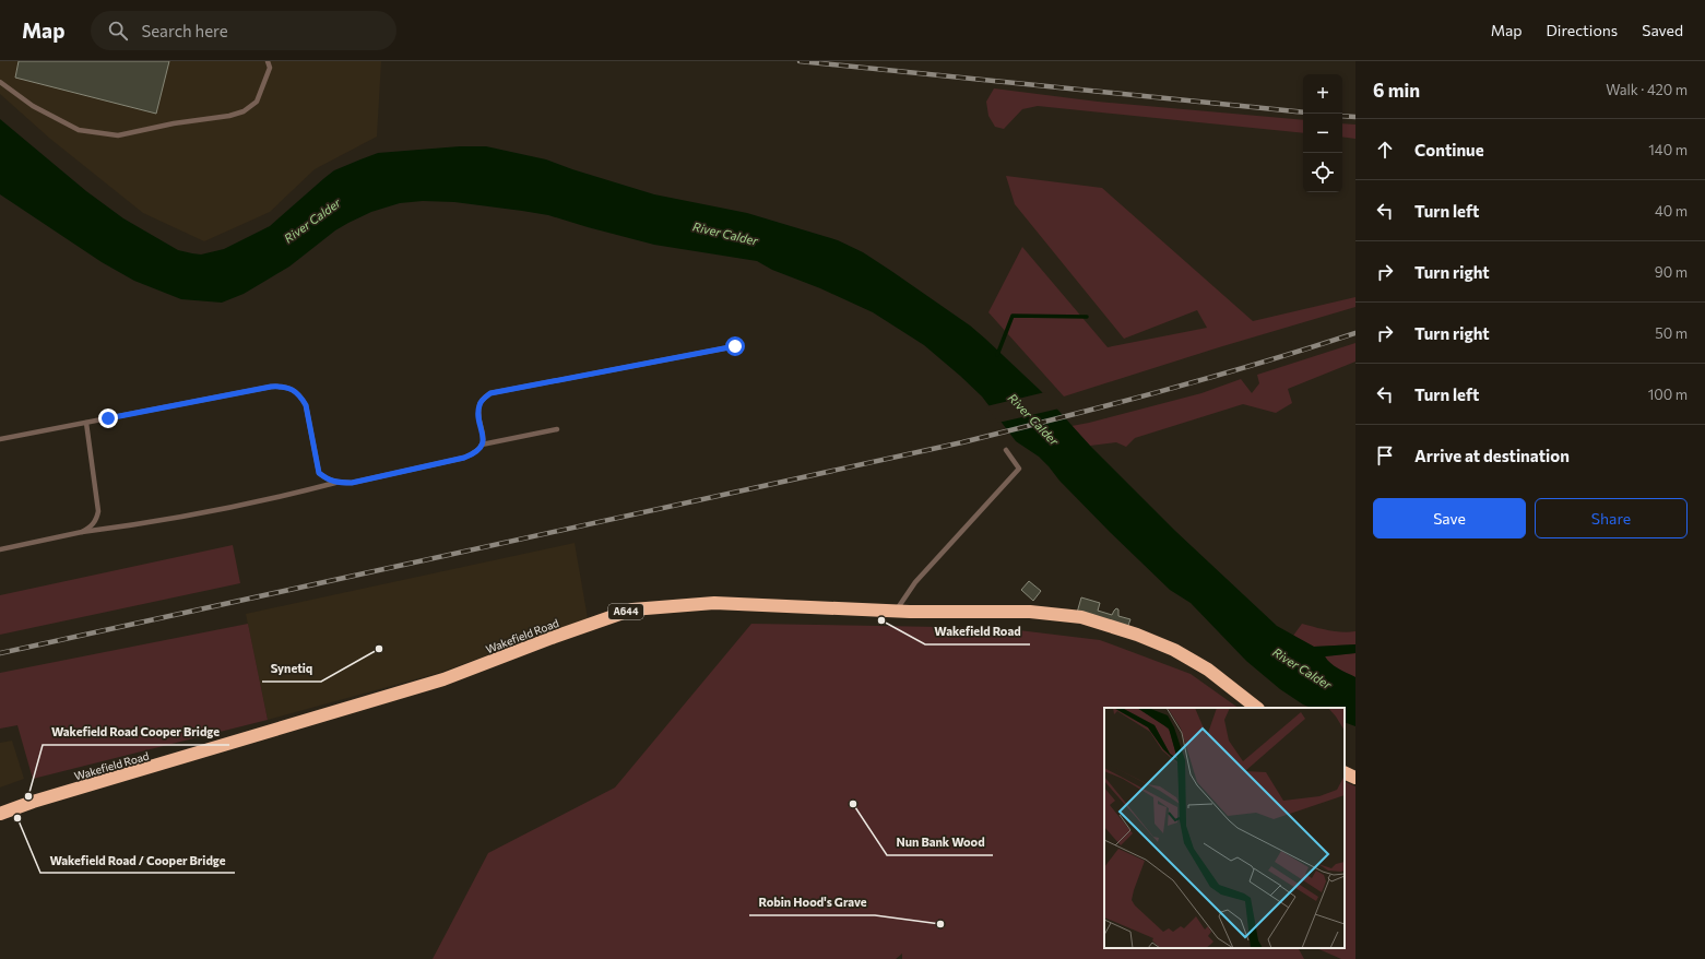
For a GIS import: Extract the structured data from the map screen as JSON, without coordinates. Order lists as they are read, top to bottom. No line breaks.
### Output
{"streets":{"highway":["A644","Wakefield Road"]},"water":["River Calder"],"places":["Wakefield Road","Synetiq","Wakefield Road Cooper Bridge","Nun Bank Wood","Wakefield Road / Cooper Bridge","Robin Hood's Grave"],"page":{"header":"Map","search":"Search here","nav":["Map","Directions","Saved"],"heading":["6 min","Walk · 420 m"],"map_buttons":["+","−"],"list":[["Continue","140 m"],["Turn left","40 m"],["Turn right","90 m"],["Turn right","50 m"],["Turn left","100 m"],"Arrive at destination"],"buttons":["Save","Share"]}}
